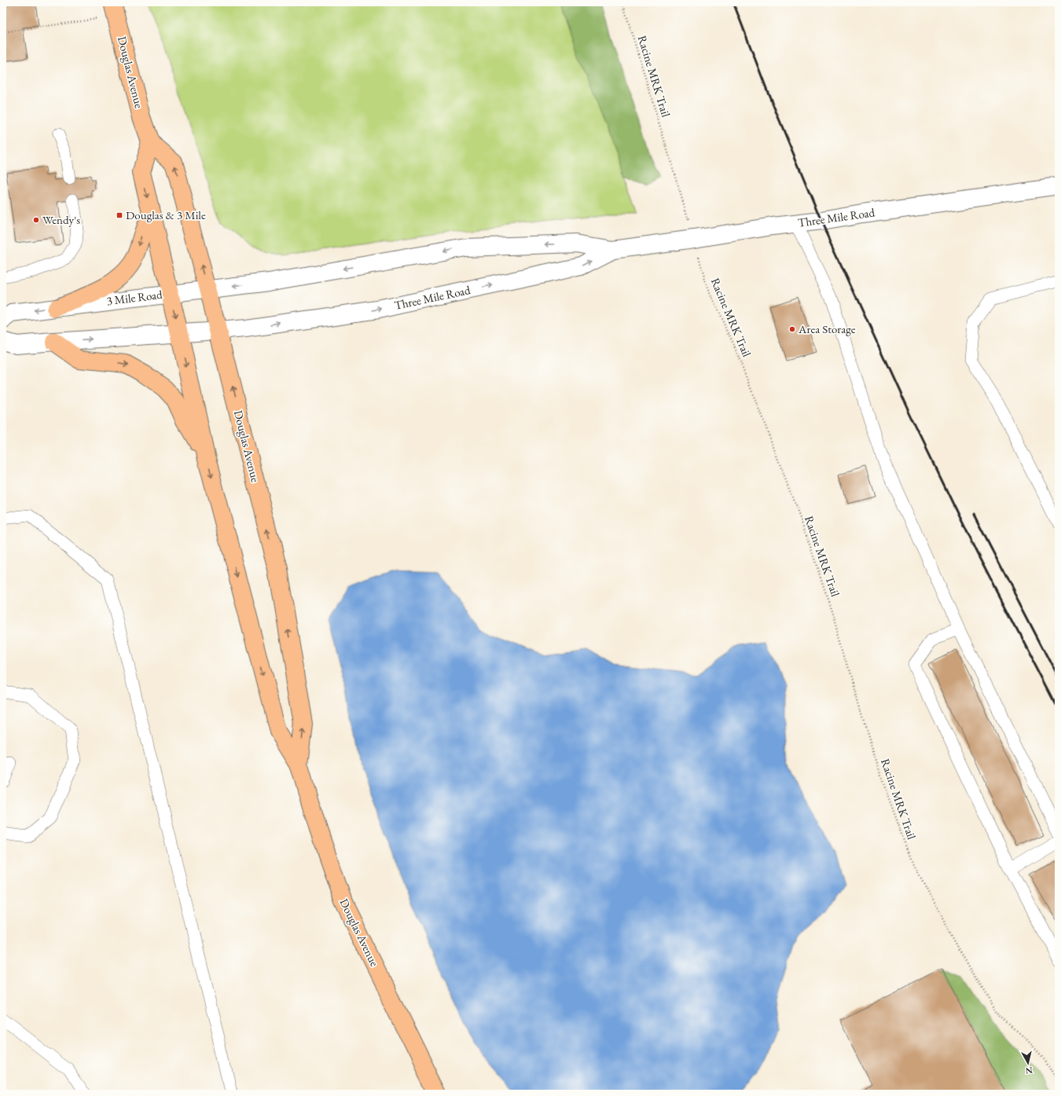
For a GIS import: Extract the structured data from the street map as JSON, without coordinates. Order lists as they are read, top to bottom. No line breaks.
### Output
{"streets":{"main road":["Douglas Avenue"],"street":["Three Mile Road","3 Mile Road"],"path":["Racine MRK Trail"]},"crossings":[["Douglas Avenue","Three Mile Road"],["Douglas Avenue","3 Mile Road"],["Racine MRK Trail","Three Mile Road"],["Three Mile Road","3 Mile Road"]],"places":{"transit":["Douglas & 3 Mile"],"other":["Wendy's","Area Storage"]},"north":"bottom"}
